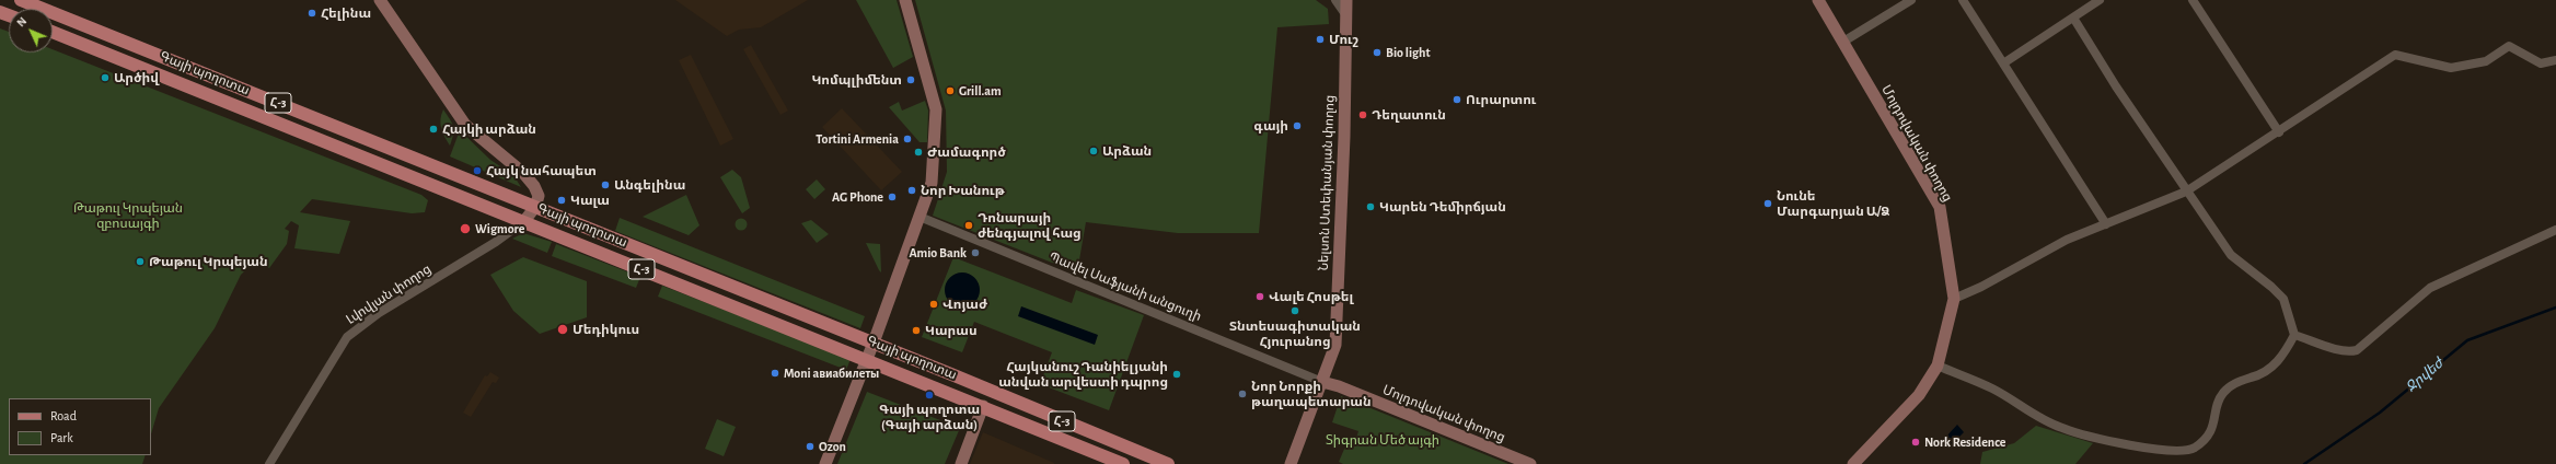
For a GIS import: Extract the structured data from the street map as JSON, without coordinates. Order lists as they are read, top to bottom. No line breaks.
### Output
{"streets":{"main road":["Գայի պողոտա","Հ-3"],"street":["Մոլդովական փողոց","Նելսոն Ստեփանյան փողոց","Պավել Սաֆյանի անցուղի","Լվովյան փողոց"]},"crossings":[["Գայի պողոտա","Լվովյան փողոց"],["Մոլդովական փողոց","Նելսոն Ստեփանյան փողոց"],["Մոլդովական փողոց","Պավել Սաֆյանի անցուղի"],["Նելսոն Ստեփանյան փողոց","Պավել Սաֆյանի անցուղի"]],"water":["Ջրվեժ"],"parks":["Թաթուլ Կրպեյան զբոսայգի","Տիգրան Մեծ այգի"],"places":["Հելինա","Մուշ","Bio light","Արծիվ","Կոմպլիմենտ","Grill.am","Ուրարտու","Դեղատուն","գայի","Հայկի արձան","Tortini Armenia","Արձան","Ժամագործ","Հայկ նահապետ","Անգելինա","Նոր Խանութ","AG Phone","Կալա","Նունե Մարգարյան Ա/Ձ","Կարեն Դեմիրճյան","Դոնարայի ժենգյալով հաց","Wigmore","Amio Bank","Թաթուլ Կրպեյան","Վալե Հոսթել","Վոյաժ","Տնտեսագիտական Հյուրանոց","Մեդիկուս","Կարաս","Moni авиабилеты","Հայկանուշ Դանիելյանի անվան արվեստի դպրոց","Նոր Նորքի թաղապետարան","Գայի պողոտա (Գայի արձան)","Nork Residence","Ozon"],"legend":["Road","Park"],"north":"top left"}
